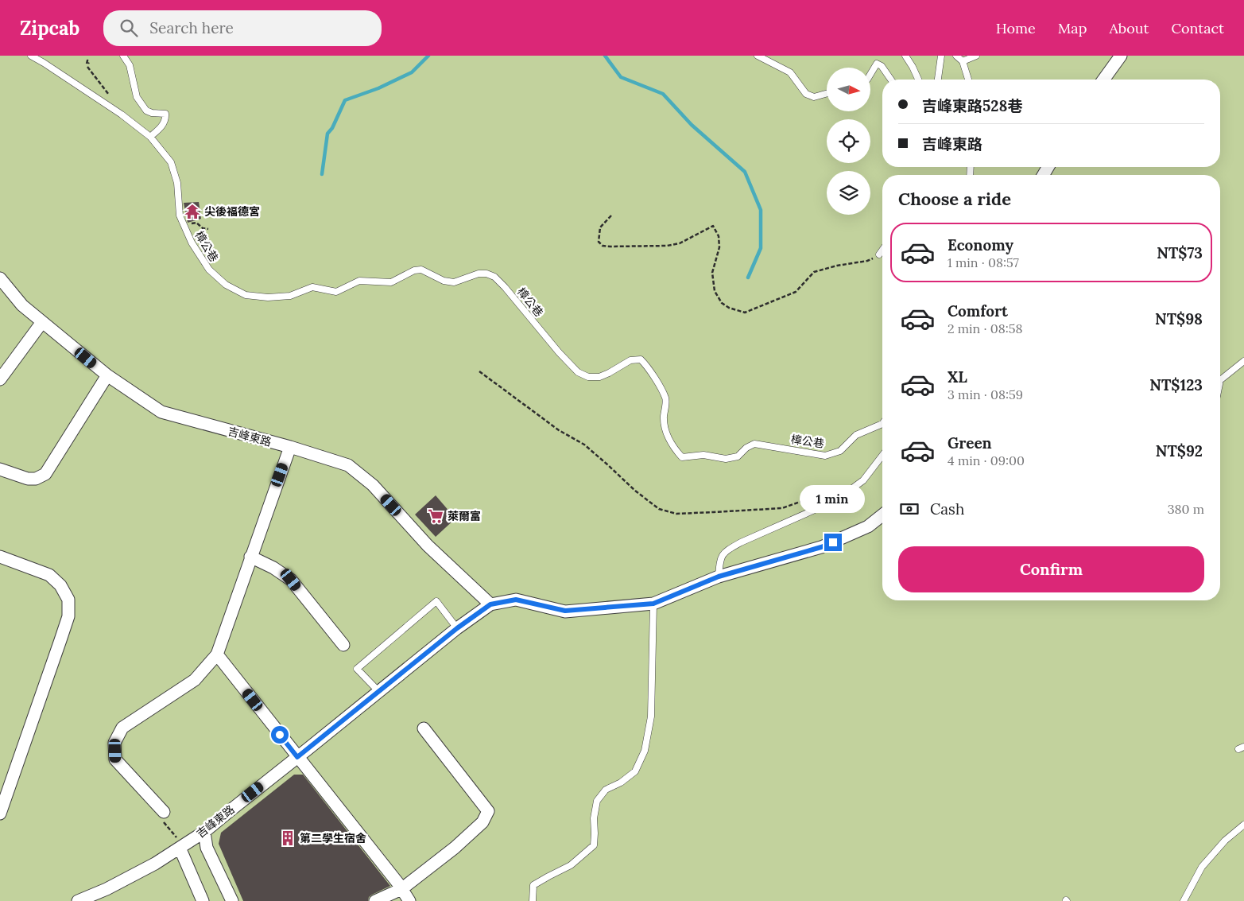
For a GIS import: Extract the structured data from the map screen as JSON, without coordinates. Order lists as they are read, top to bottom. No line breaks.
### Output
{"streets":{"street":["吉峰東路"],"lane":["樟公巷"]},"places":{"temple":["尖後福德宮"],"supermarket":["萊爾富"],"building":["第二學生宿舍"]},"north":"right","page":{"header":"Zipcab","search":"Search here","nav":["Home","Map","About","Contact"],"banner":["吉峰東路528巷","吉峰東路"],"heading":"Choose a ride","list":[{"name":"Economy","note":"1 min · 08:57","value":"NT$73"},{"name":"Comfort","note":"2 min · 08:58","value":"NT$98"},{"name":"XL","note":"3 min · 08:59","value":"NT$123"},{"name":"Green","note":"4 min · 09:00","value":"NT$92"}],"bubble":"1 min","pay":["Cash","380 m"],"buttons":"Confirm"}}
